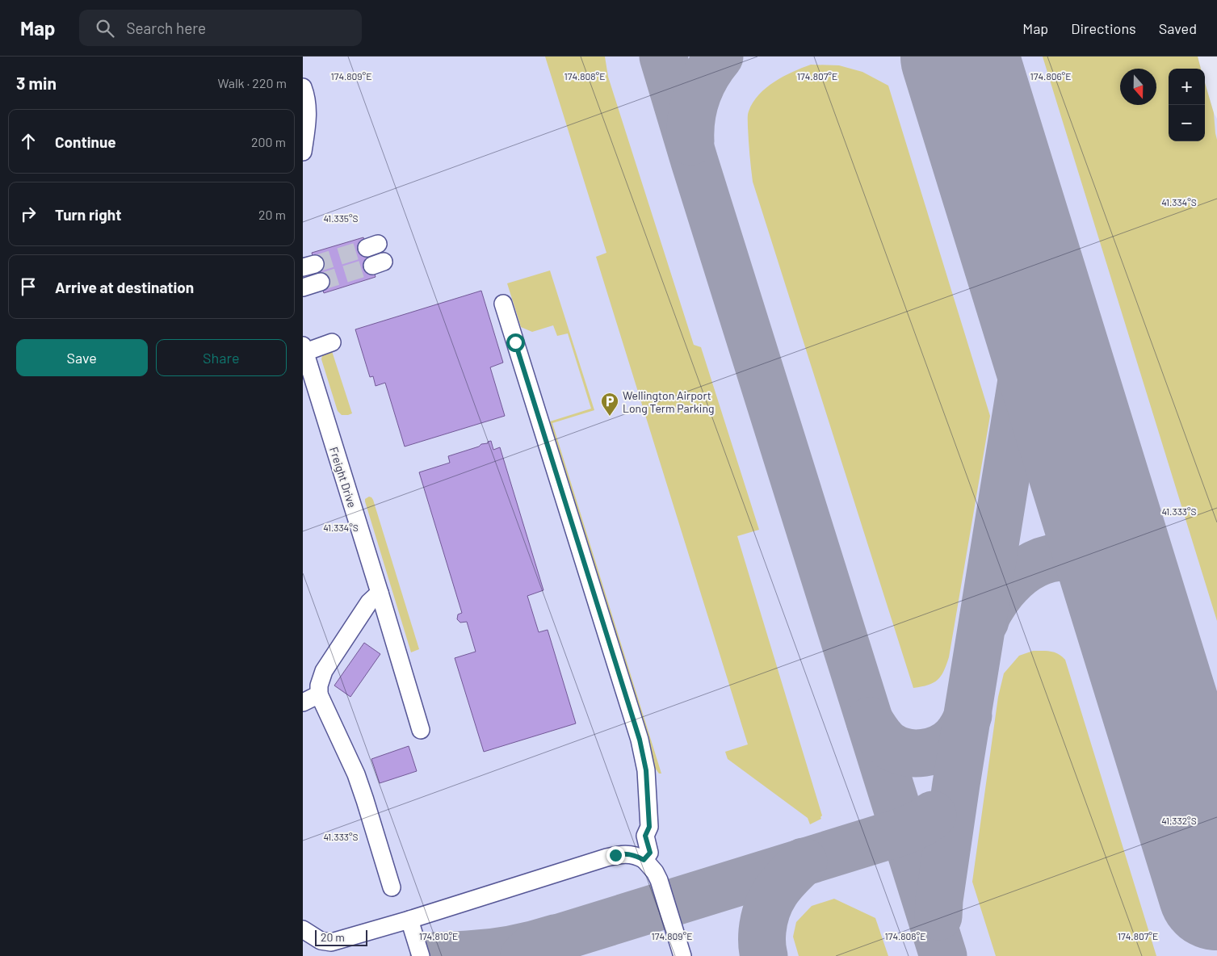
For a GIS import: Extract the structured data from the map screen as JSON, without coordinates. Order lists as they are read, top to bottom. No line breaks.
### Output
{"streets":{"street":["Freight Drive"]},"places":{"parking":["Wellington Airport Long Term Parking"]},"scale_bar":"20 m","north":"bottom","page":{"header":"Map","search":"Search here","nav":["Map","Directions","Saved"],"heading":["3 min","Walk · 220 m"],"map_buttons":["+","−"],"list":[["Continue","200 m"],["Turn right","20 m"],"Arrive at destination"],"buttons":["Save","Share"],"scale":"20 m"},"coordinates":["174.809°E","174.808°E","174.807°E","174.806°E","41.334°S","41.335°S","41.333°S","41.332°S","174.810°E"]}
